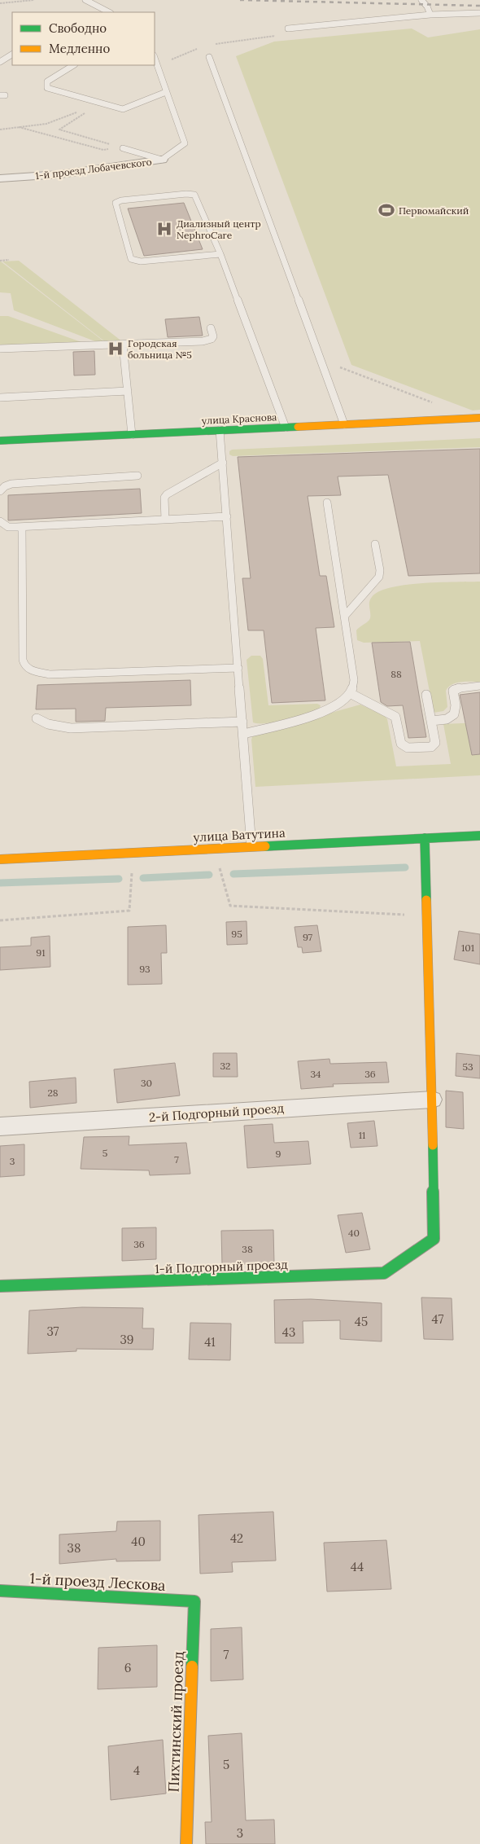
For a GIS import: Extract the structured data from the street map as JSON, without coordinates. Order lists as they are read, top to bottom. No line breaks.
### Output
{"streets":{"street":["1-й проезд Лобачевского","улица Краснова","улица Ватутина","2-й Подгорный проезд","1-й Подгорный проезд","1-й проезд Лескова","Пихтинский проезд"]},"crossings":[["2-й Подгорный проезд","1-й Подгорный проезд"],["1-й проезд Лескова","Пихтинский проезд"]],"places":{"sports":["Первомайский"],"hospital":["Диализный центр NephroCare","Городская больница №5"]},"house_numbers":["88","95","97","101","91","93","32","53","34","36","30","28","11","5","9","7","3","40","36","38","47","45","37","43","39","41","42","40","38","44","7","6","5","4","3"],"legend":["Свободно","Медленно"]}
